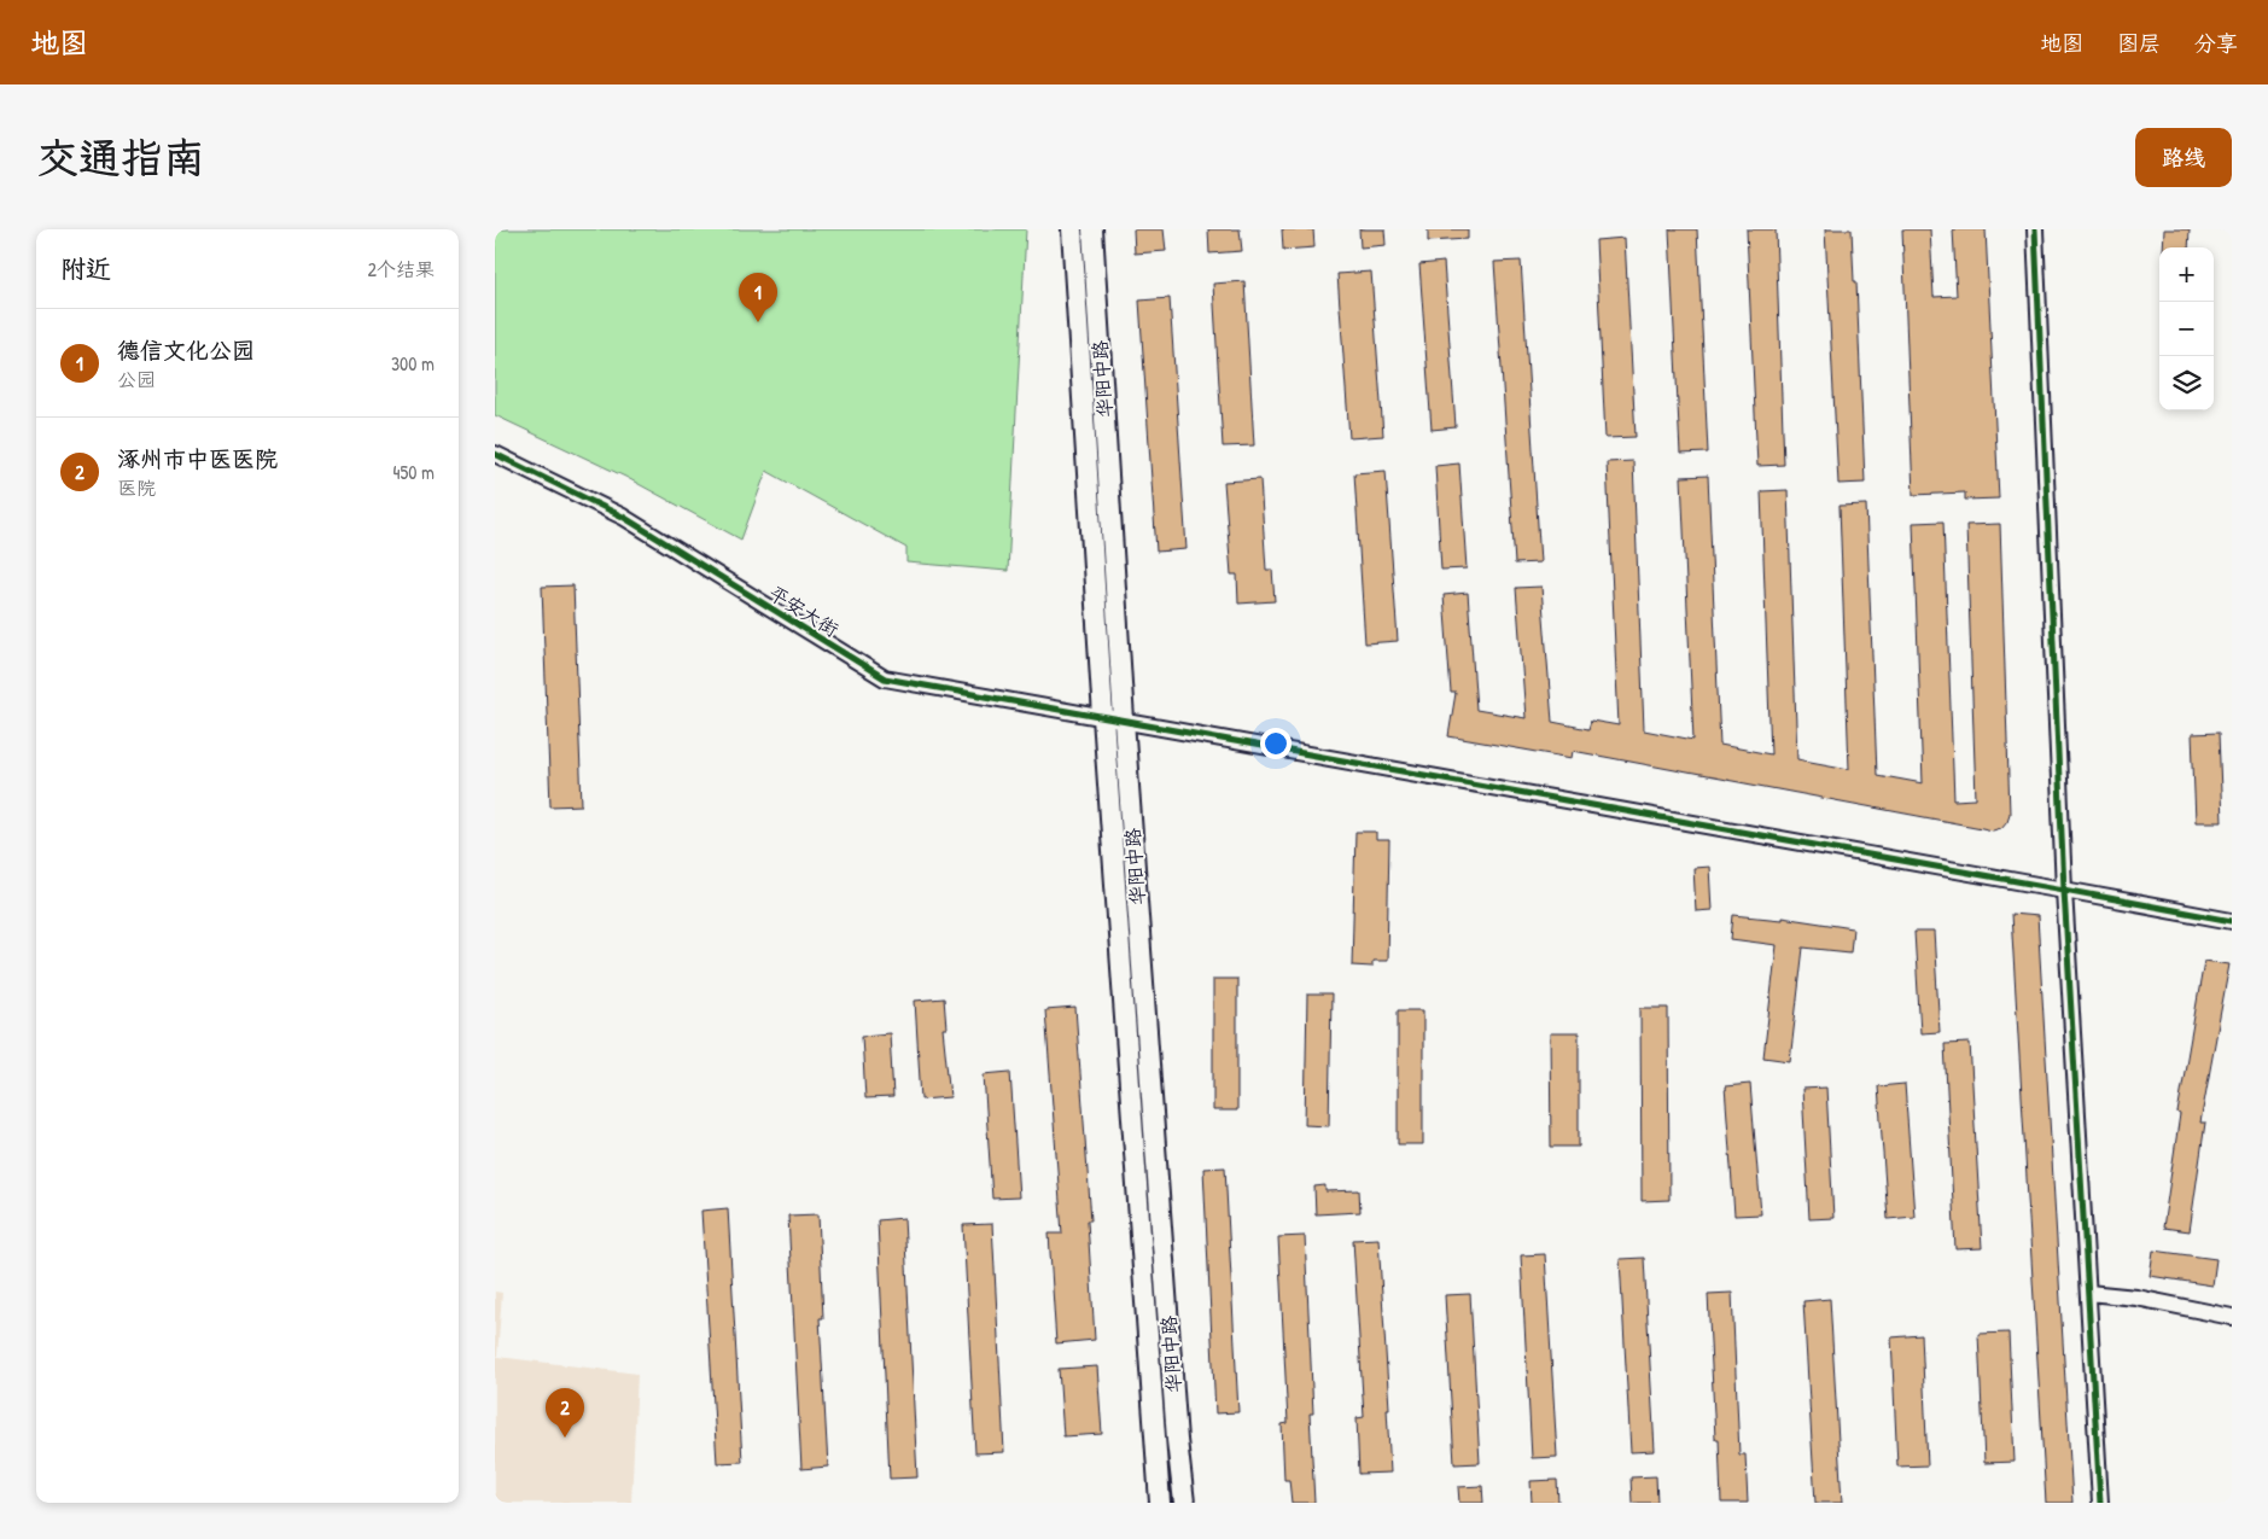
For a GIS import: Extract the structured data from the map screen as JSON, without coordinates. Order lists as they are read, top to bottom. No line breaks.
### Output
{"streets":{"main road":["华阳中路"],"street":["平安大街"]},"crossings":[["华阳中路","平安大街"]],"page":{"header":"地图","nav":["地图","图层","分享"],"buttons":"路线","title":"交通指南","heading":["附近","2个结果"],"map_buttons":["+","−"],"pins":["1","2"],"list":[{"mark":"1","name":"德信文化公园","note":"公园","value":"300 m"},{"mark":"2","name":"涿州市中医医院","note":"医院","value":"450 m"}]}}
